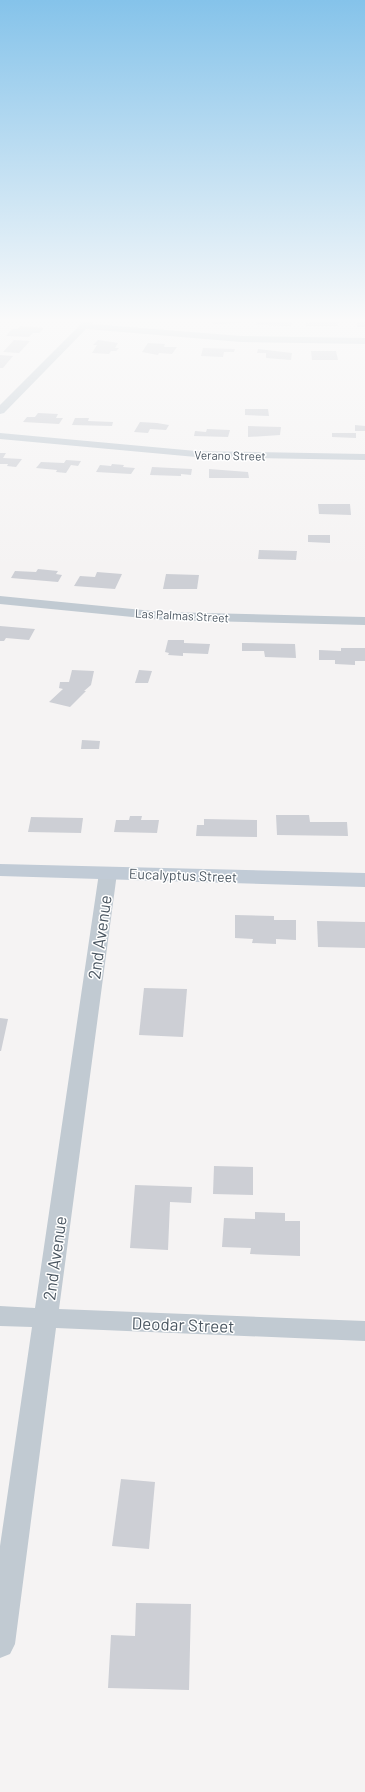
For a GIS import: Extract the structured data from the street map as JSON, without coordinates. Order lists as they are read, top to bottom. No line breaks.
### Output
{"streets":{"main road":["Eucalyptus Street"],"street":["Verano Street","Las Palmas Street","2nd Avenue","Deodar Street"]},"crossings":[["Eucalyptus Street","2nd Avenue"],["2nd Avenue","Deodar Street"]]}
